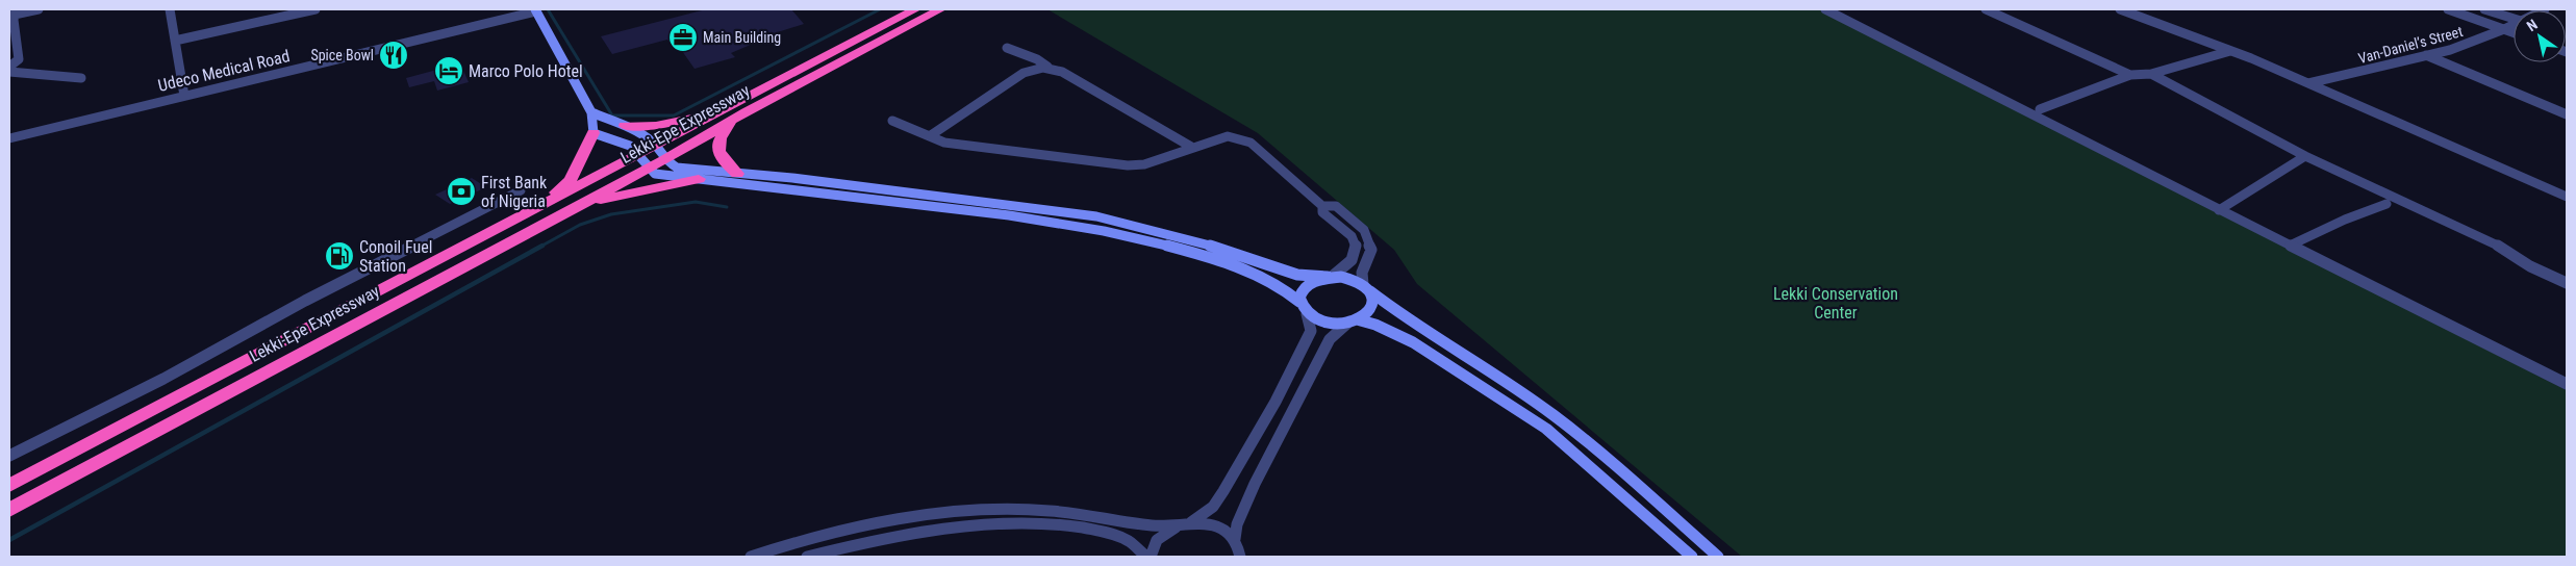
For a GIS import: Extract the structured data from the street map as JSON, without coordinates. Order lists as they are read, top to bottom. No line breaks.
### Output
{"streets":{"highway":["Lekki-Epe Expressway"],"street":["Van-Daniel’s Street","Udeco Medical Road"]},"parks":["Lekki Conservation Center"],"places":{"office":["Main Building"],"restaurant":["Spice Bowl"],"hotel":["Marco Polo Hotel"],"bank":["First Bank of Nigeria"],"fuel station":["Conoil Fuel Station"]},"north":"top left"}
